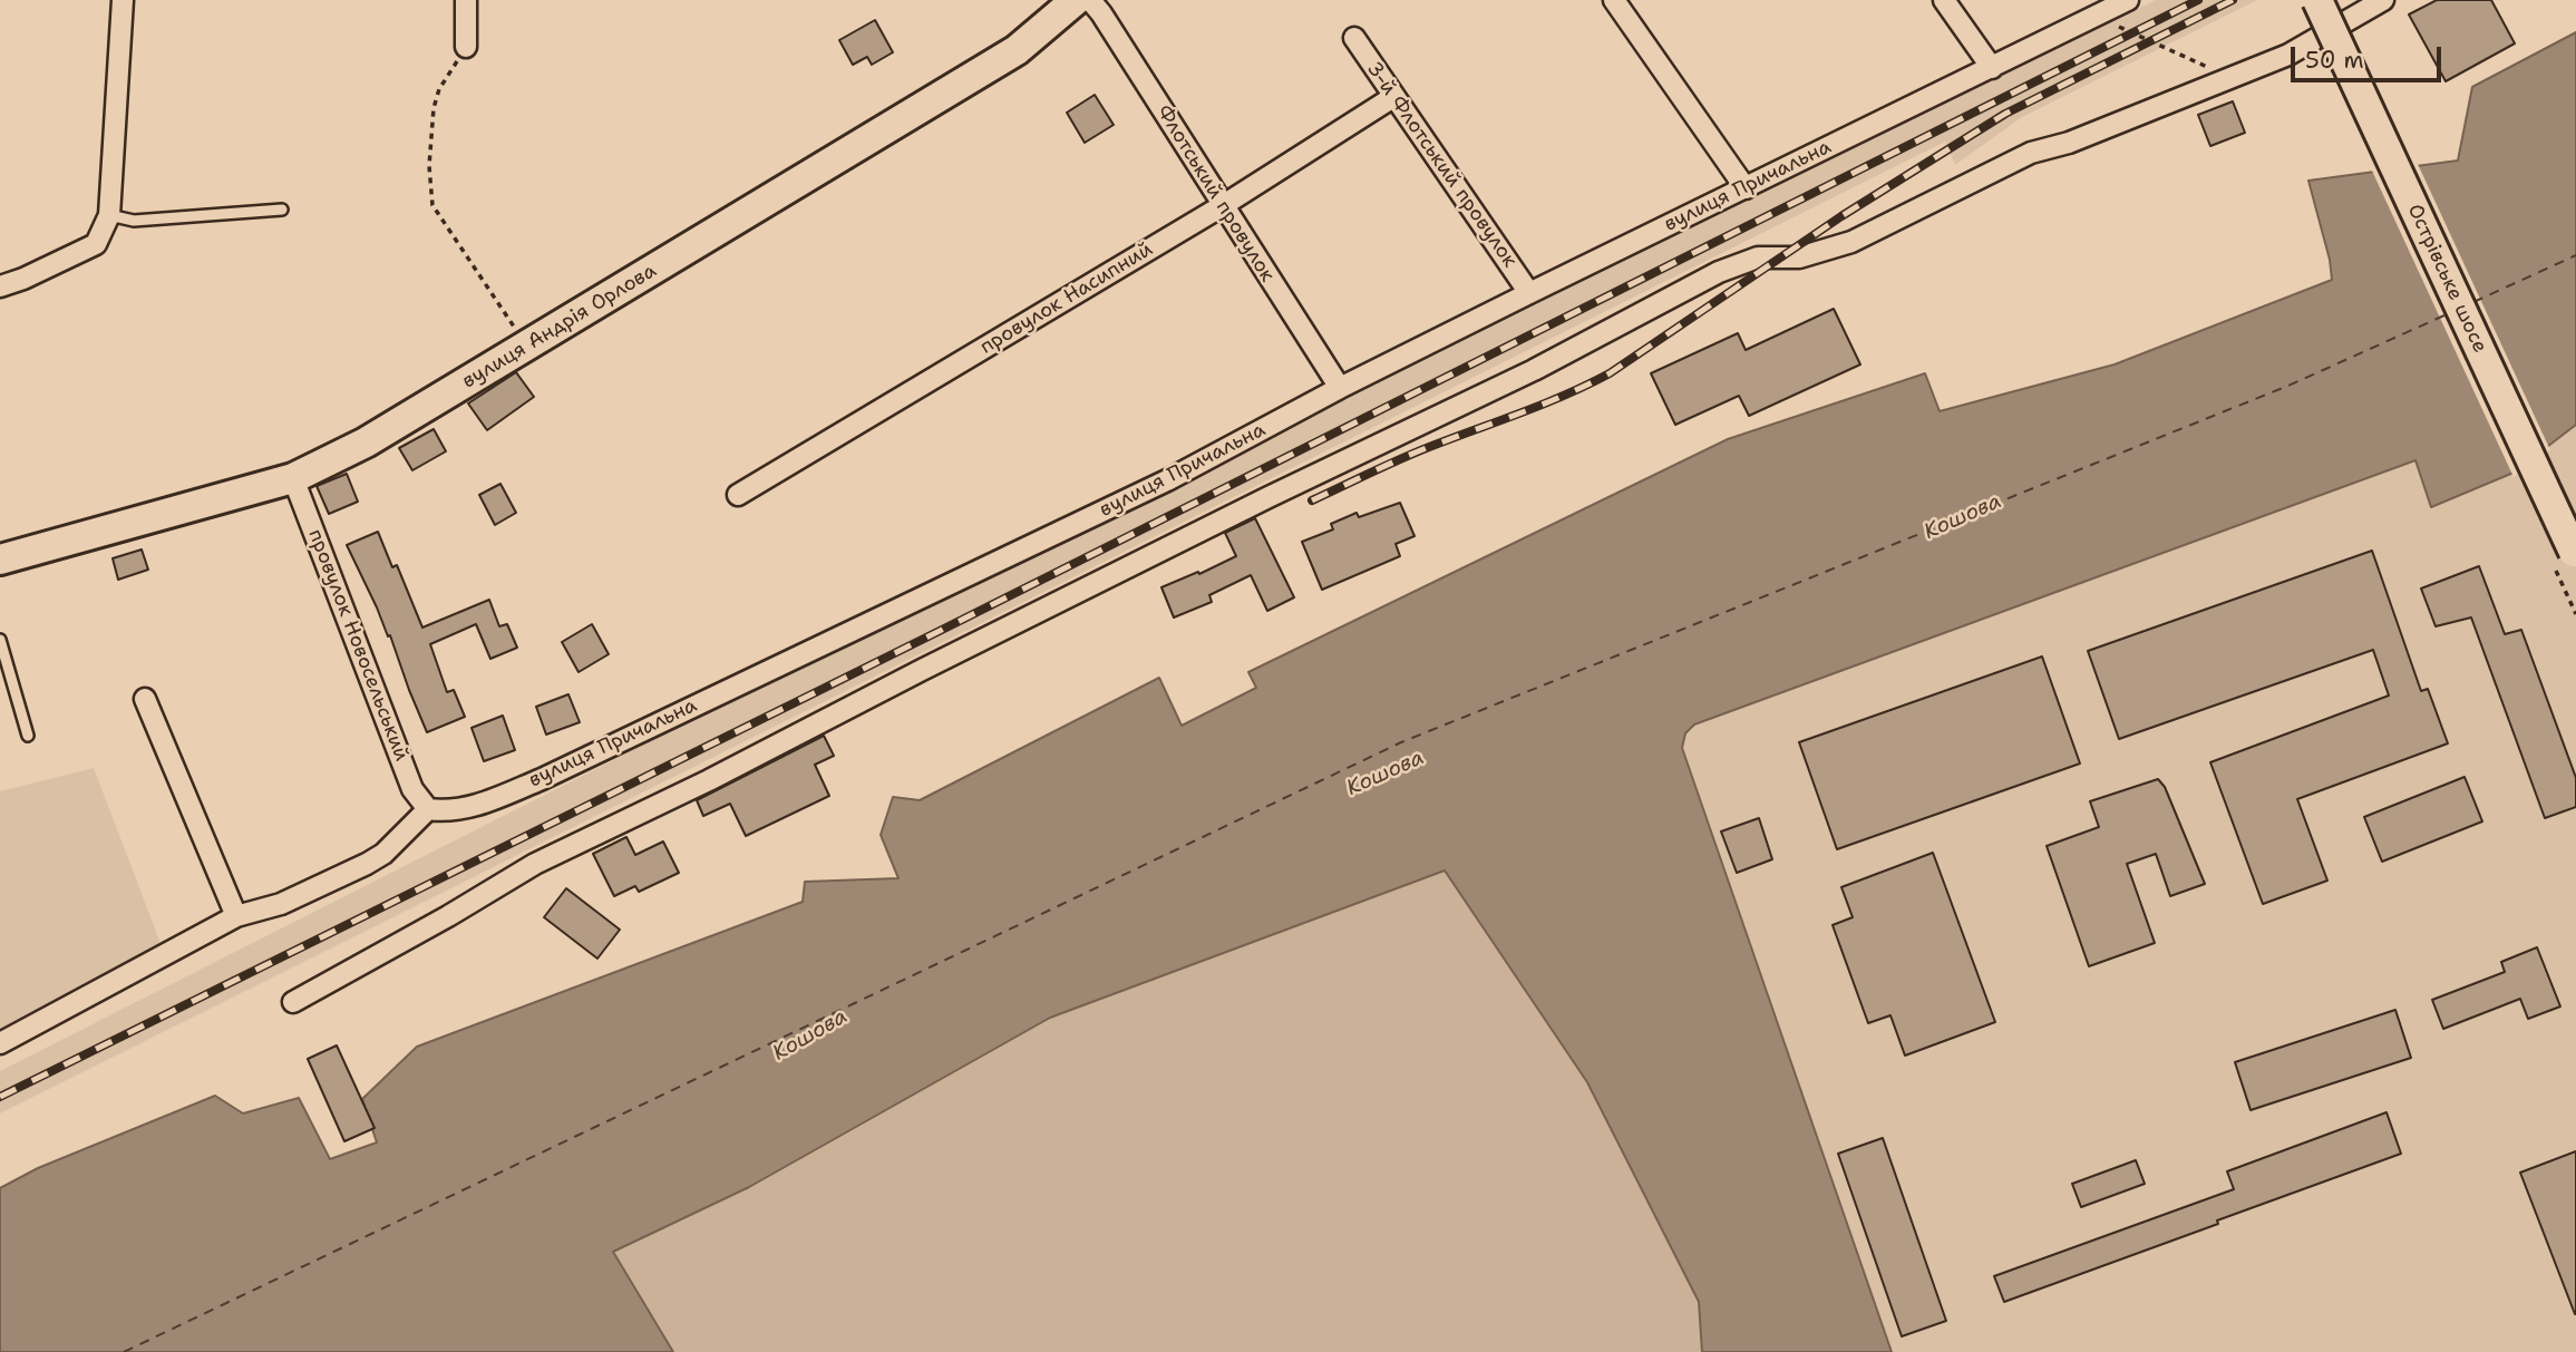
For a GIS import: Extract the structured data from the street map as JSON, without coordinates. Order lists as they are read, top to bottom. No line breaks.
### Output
{"streets":{"street":["3-й Флотський провулок","вулиця Причальна","Флотський провулок","Острівське шосе","провулок Насипний","вулиця Андрія Орлова","провулок Новосельський"]},"crossings":[["3-й Флотський провулок","вулиця Причальна"],["3-й Флотський провулок","провулок Насипний"],["вулиця Причальна","Флотський провулок"],["вулиця Причальна","провулок Новосельський"],["Флотський провулок","провулок Насипний"],["вулиця Андрія Орлова","провулок Новосельський"]],"water":["Кошова"],"scale_bar":"50 m"}
